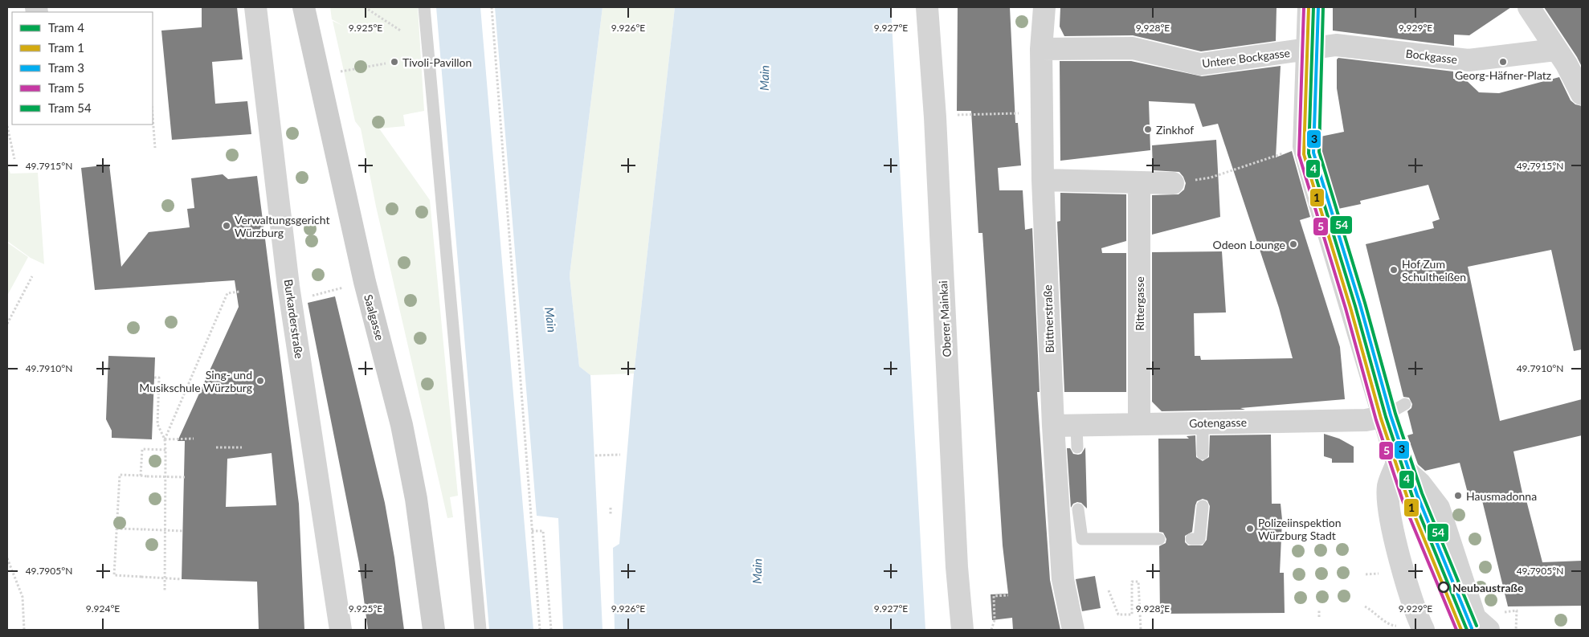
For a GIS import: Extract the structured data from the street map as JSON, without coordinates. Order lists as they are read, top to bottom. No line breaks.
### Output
{"streets":{"main road":["Saalgasse"],"street":["Bockgasse","Untere Bockgasse","Rittergasse","Burkarderstraße","Oberer Mainkai","Büttnerstraße","Gotengasse"]},"crossings":[["Bockgasse","Untere Bockgasse"],["Untere Bockgasse","Büttnerstraße"],["Rittergasse","Gotengasse"],["Büttnerstraße","Gotengasse"]],"water":["Main"],"places":["Tivoli-Pavillon","Georg-Häfner-Platz","Zinkhof","Verwaltungsgericht Würzburg","Odeon Lounge","Hof Zum Schultheißen","Sing- und Musikschule Würzburg","Hausmadonna","Polizeiinspektion Würzburg Stadt","Neubaustraße"],"lines":["tram line 4","tram line 1","tram line 3","tram line 5","tram line 54"],"legend":["Tram 4","Tram 1","Tram 3","Tram 5","Tram 54"],"coordinates":["9.925°E","9.926°E","9.927°E","9.928°E","9.929°E","49.7915°N","49.7910°N","49.7905°N","9.924°E"]}
